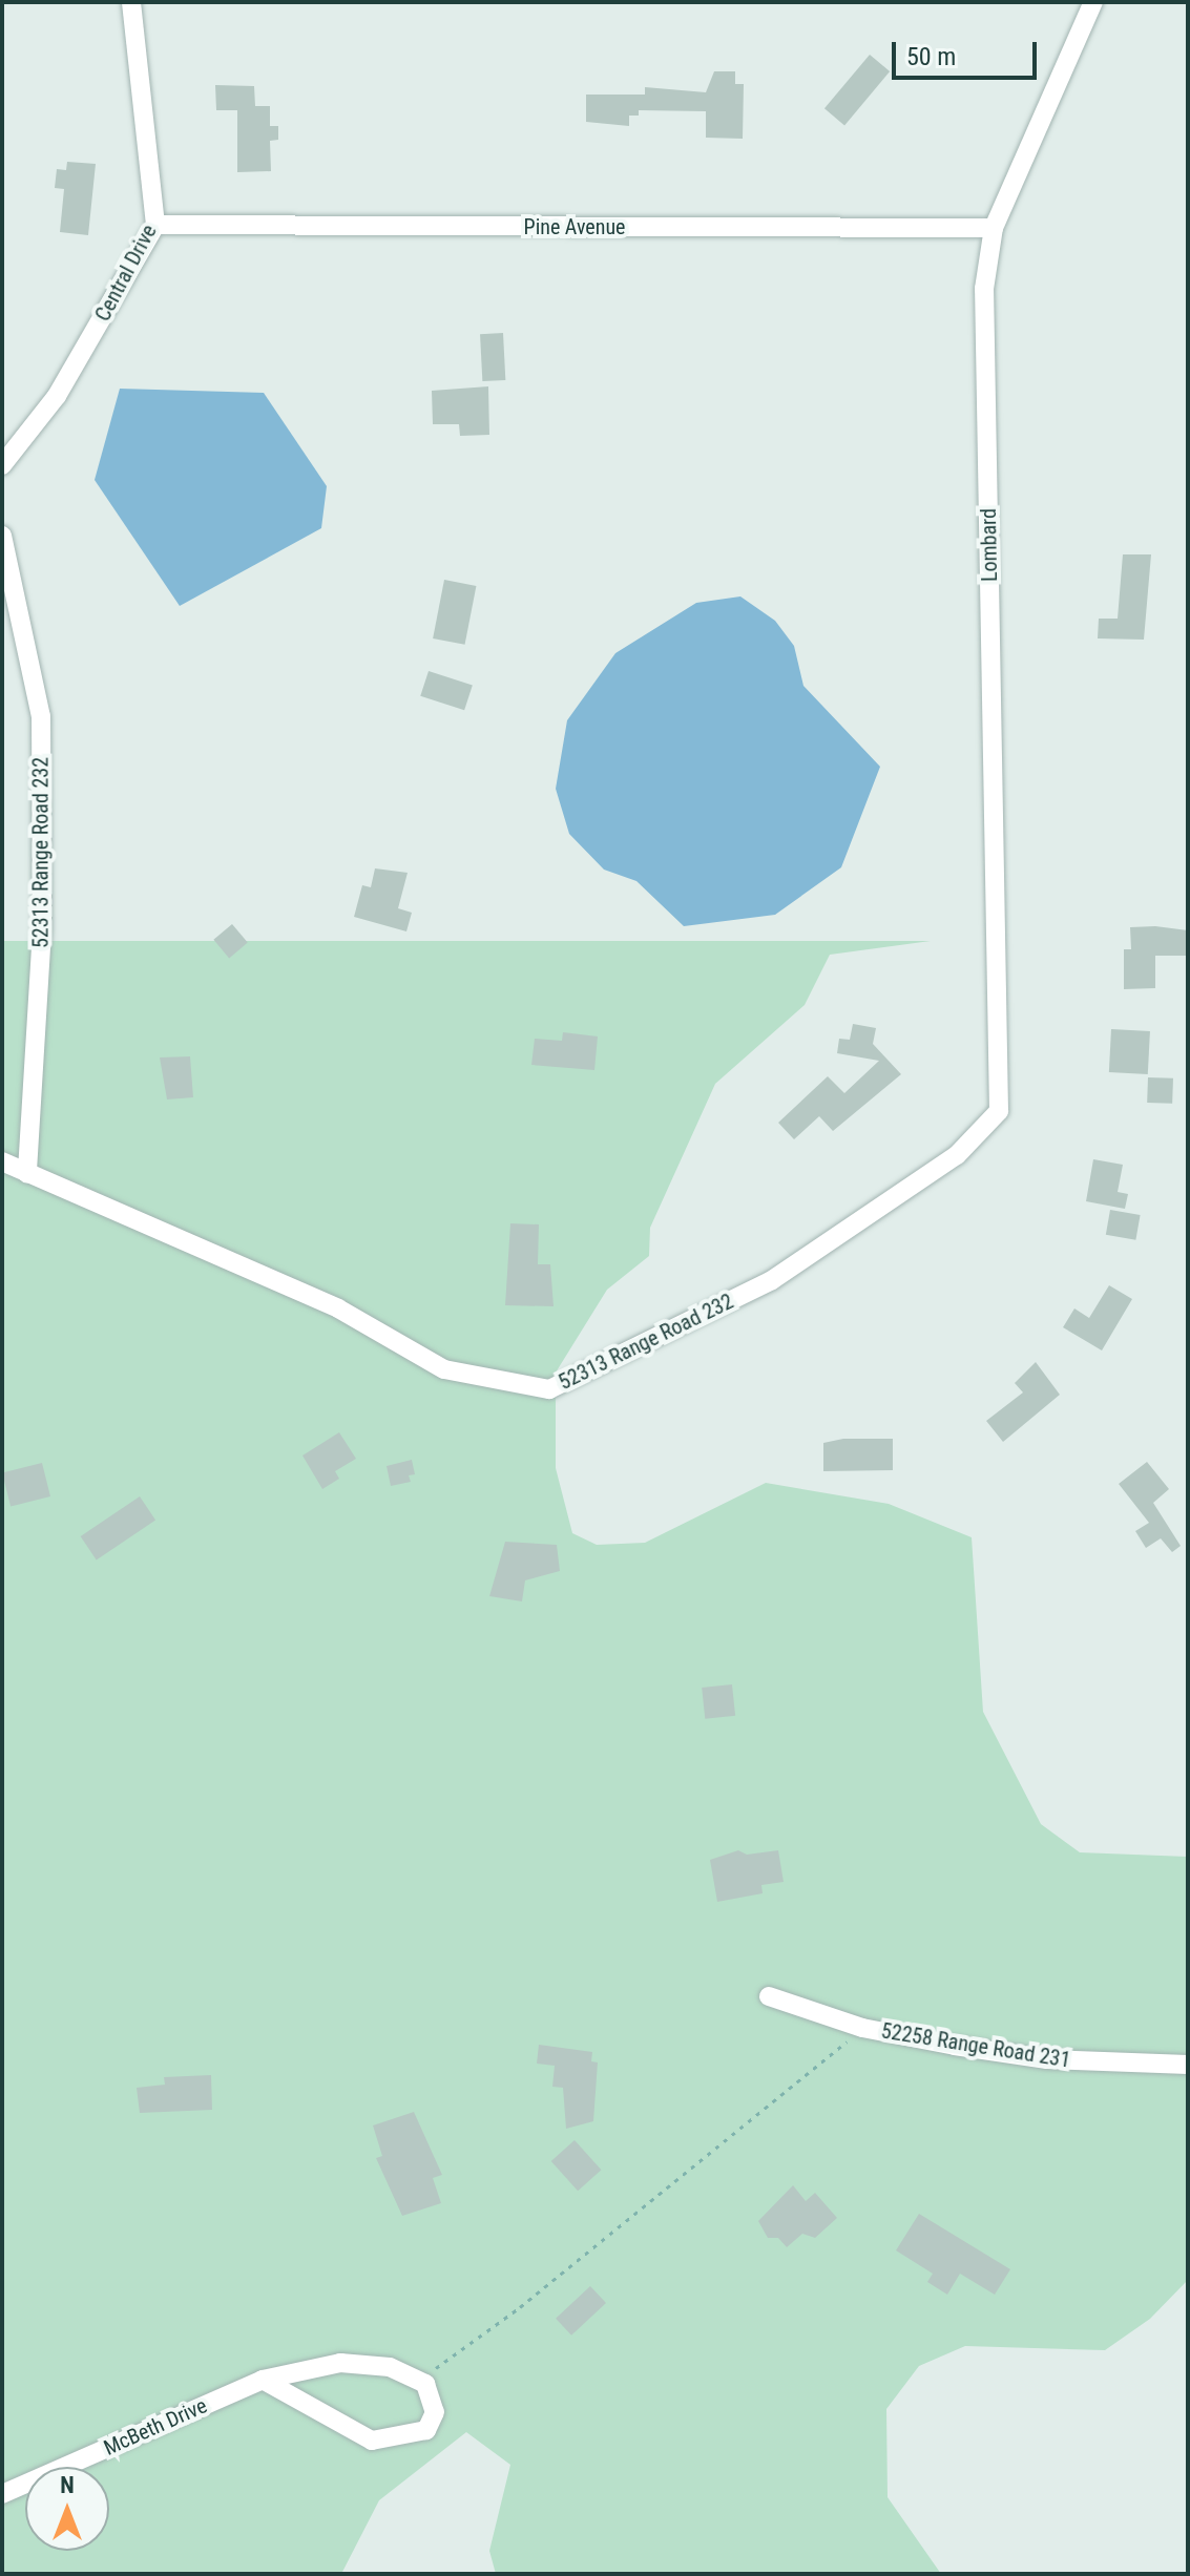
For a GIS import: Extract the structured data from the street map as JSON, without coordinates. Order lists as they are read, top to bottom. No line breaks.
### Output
{"streets":{"street":["Pine Avenue","Central Drive","Lombard","52313 Range Road 232","52258 Range Road 231","McBeth Drive"]},"crossings":[["Pine Avenue","Central Drive"],["Pine Avenue","Lombard"],["Lombard","52313 Range Road 232"]],"scale_bar":"50 m","north":"top"}
